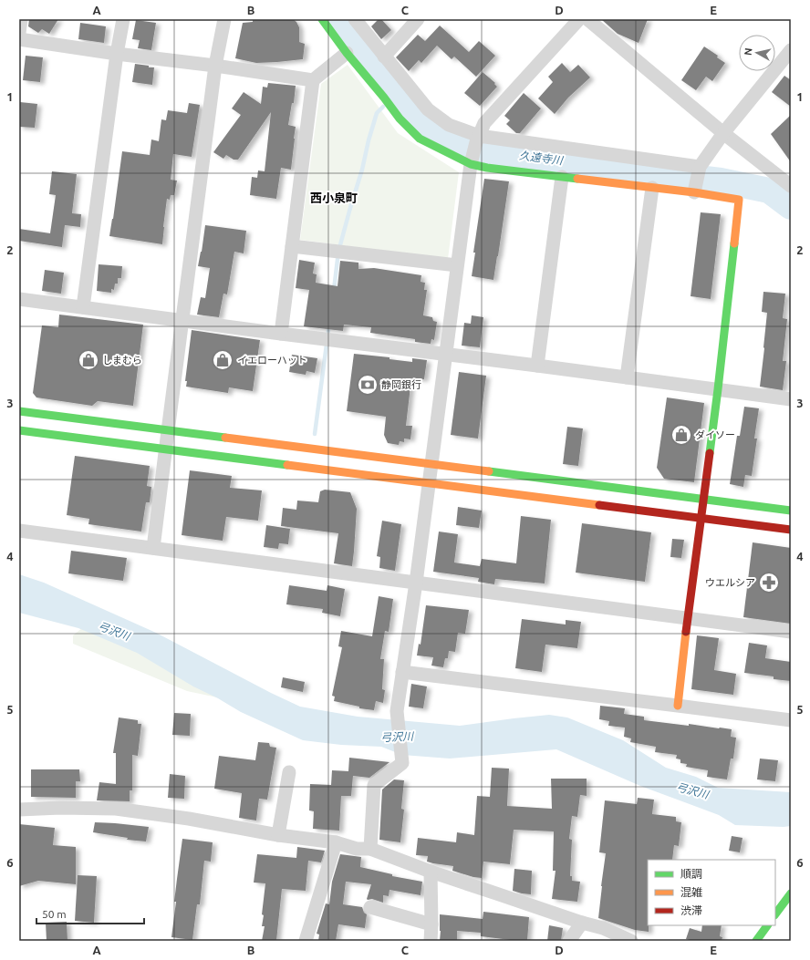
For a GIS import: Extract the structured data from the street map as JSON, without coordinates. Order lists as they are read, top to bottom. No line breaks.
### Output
{"districts":["西小泉町"],"water":["久遠寺川","弓沢川"],"places":{"shop":["しまむら","イエローハット","ダイソー"],"bank":["静岡銀行"],"pharmacy":["ウエルシア"]},"legend":["順調","混雑","渋滞"],"scale_bar":"50 m","north":"left","grid":{"columns":["A","B","C","D","E"],"rows":["1","2","3","4","5","6"]}}
